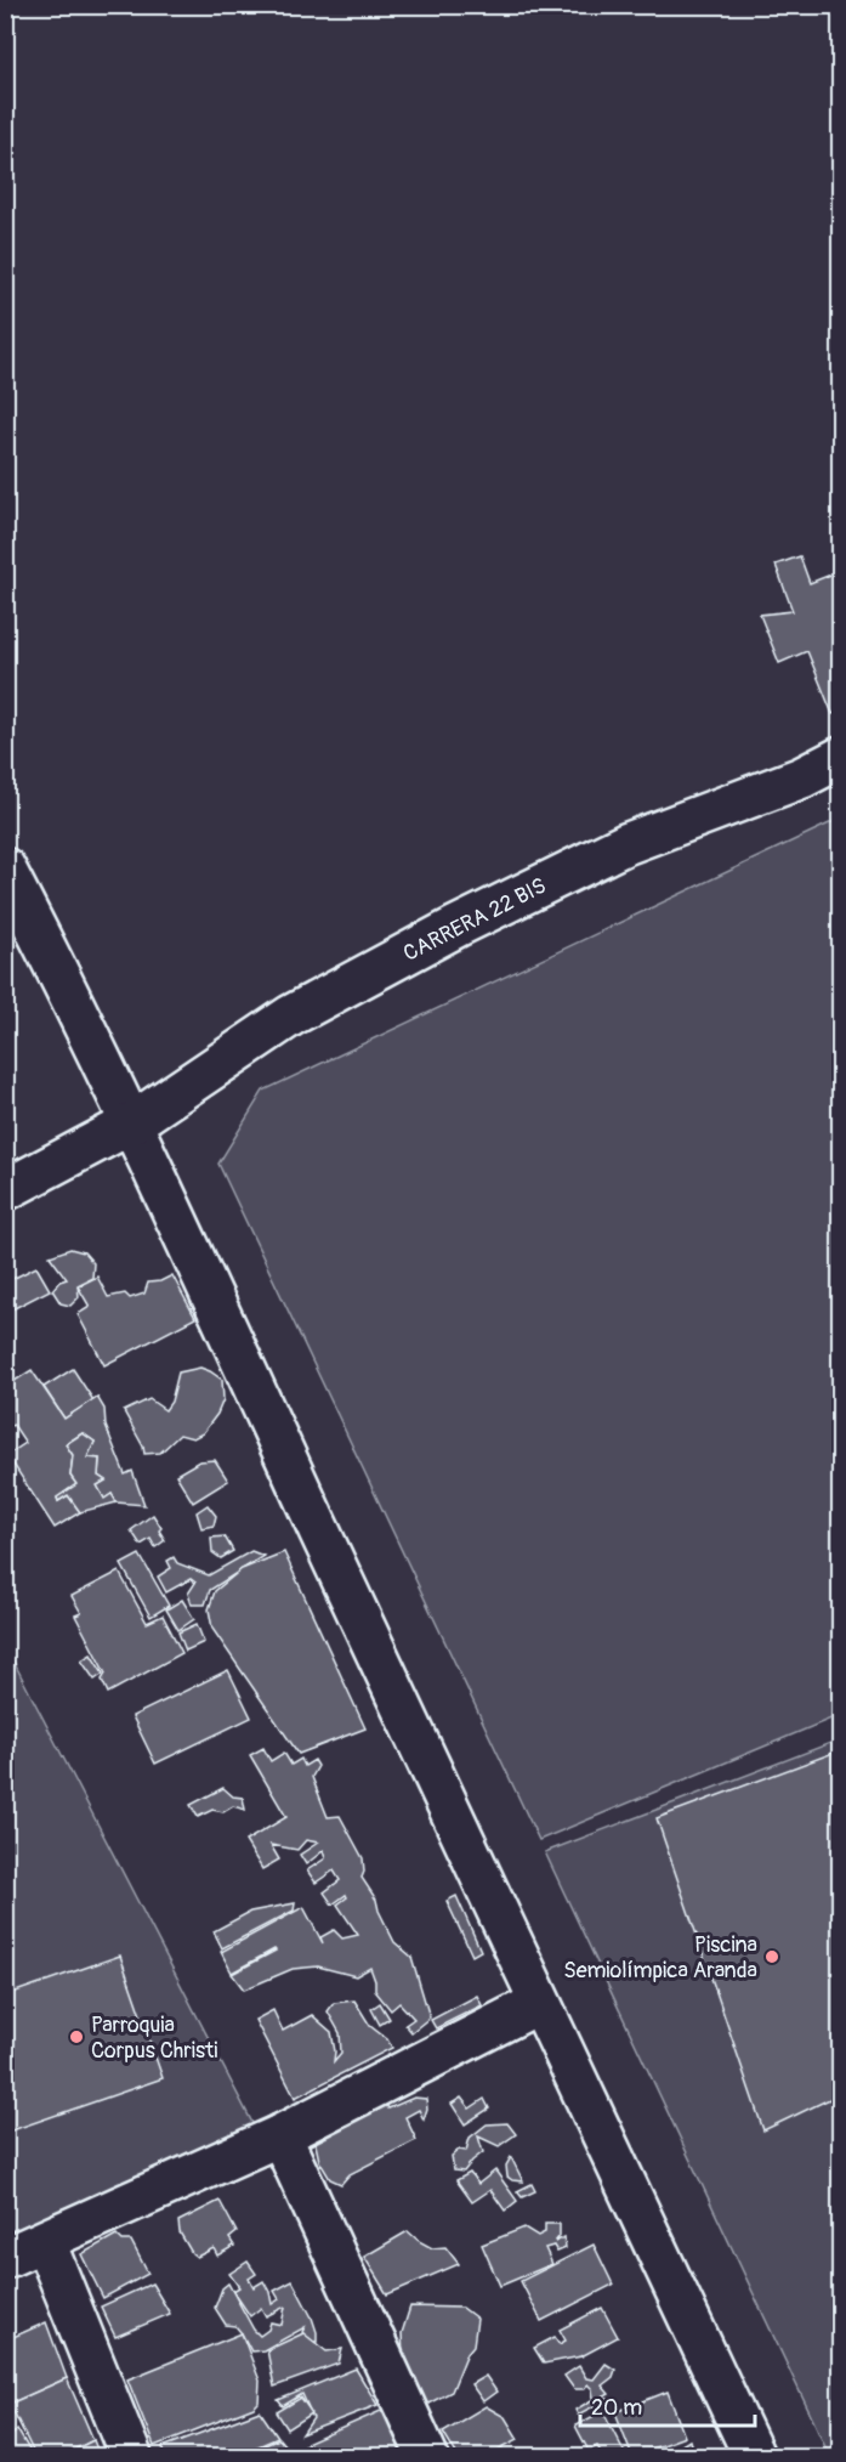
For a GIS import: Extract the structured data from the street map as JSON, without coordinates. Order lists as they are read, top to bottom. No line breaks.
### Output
{"streets":{"street":["CARRERA 22 BIS"]},"places":["Piscina Semiolímpica Aranda","Parroquia Corpus Christi"],"scale_bar":"20 m"}
